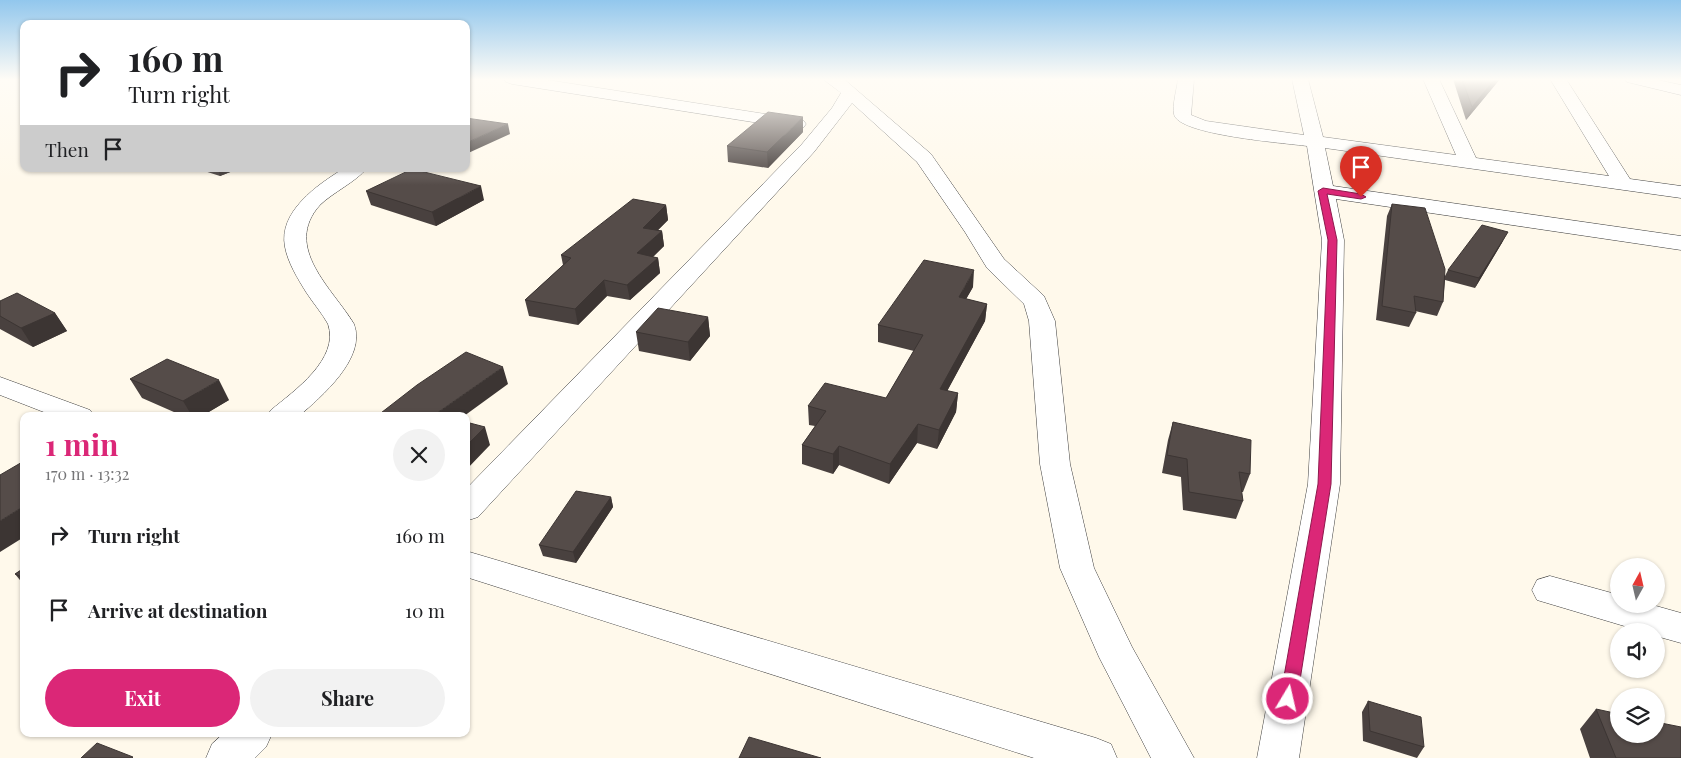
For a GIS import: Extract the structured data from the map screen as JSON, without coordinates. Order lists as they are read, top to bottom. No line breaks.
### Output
{"north":"top","page":{"turn":["160 m","Turn right"],"then":"Then","heading":["1 min","170 m · 13:32"],"list":[{"name":"Turn right","value":"160 m"},{"name":"Arrive at destination","value":"10 m"}],"buttons":["Exit","Share"]}}
